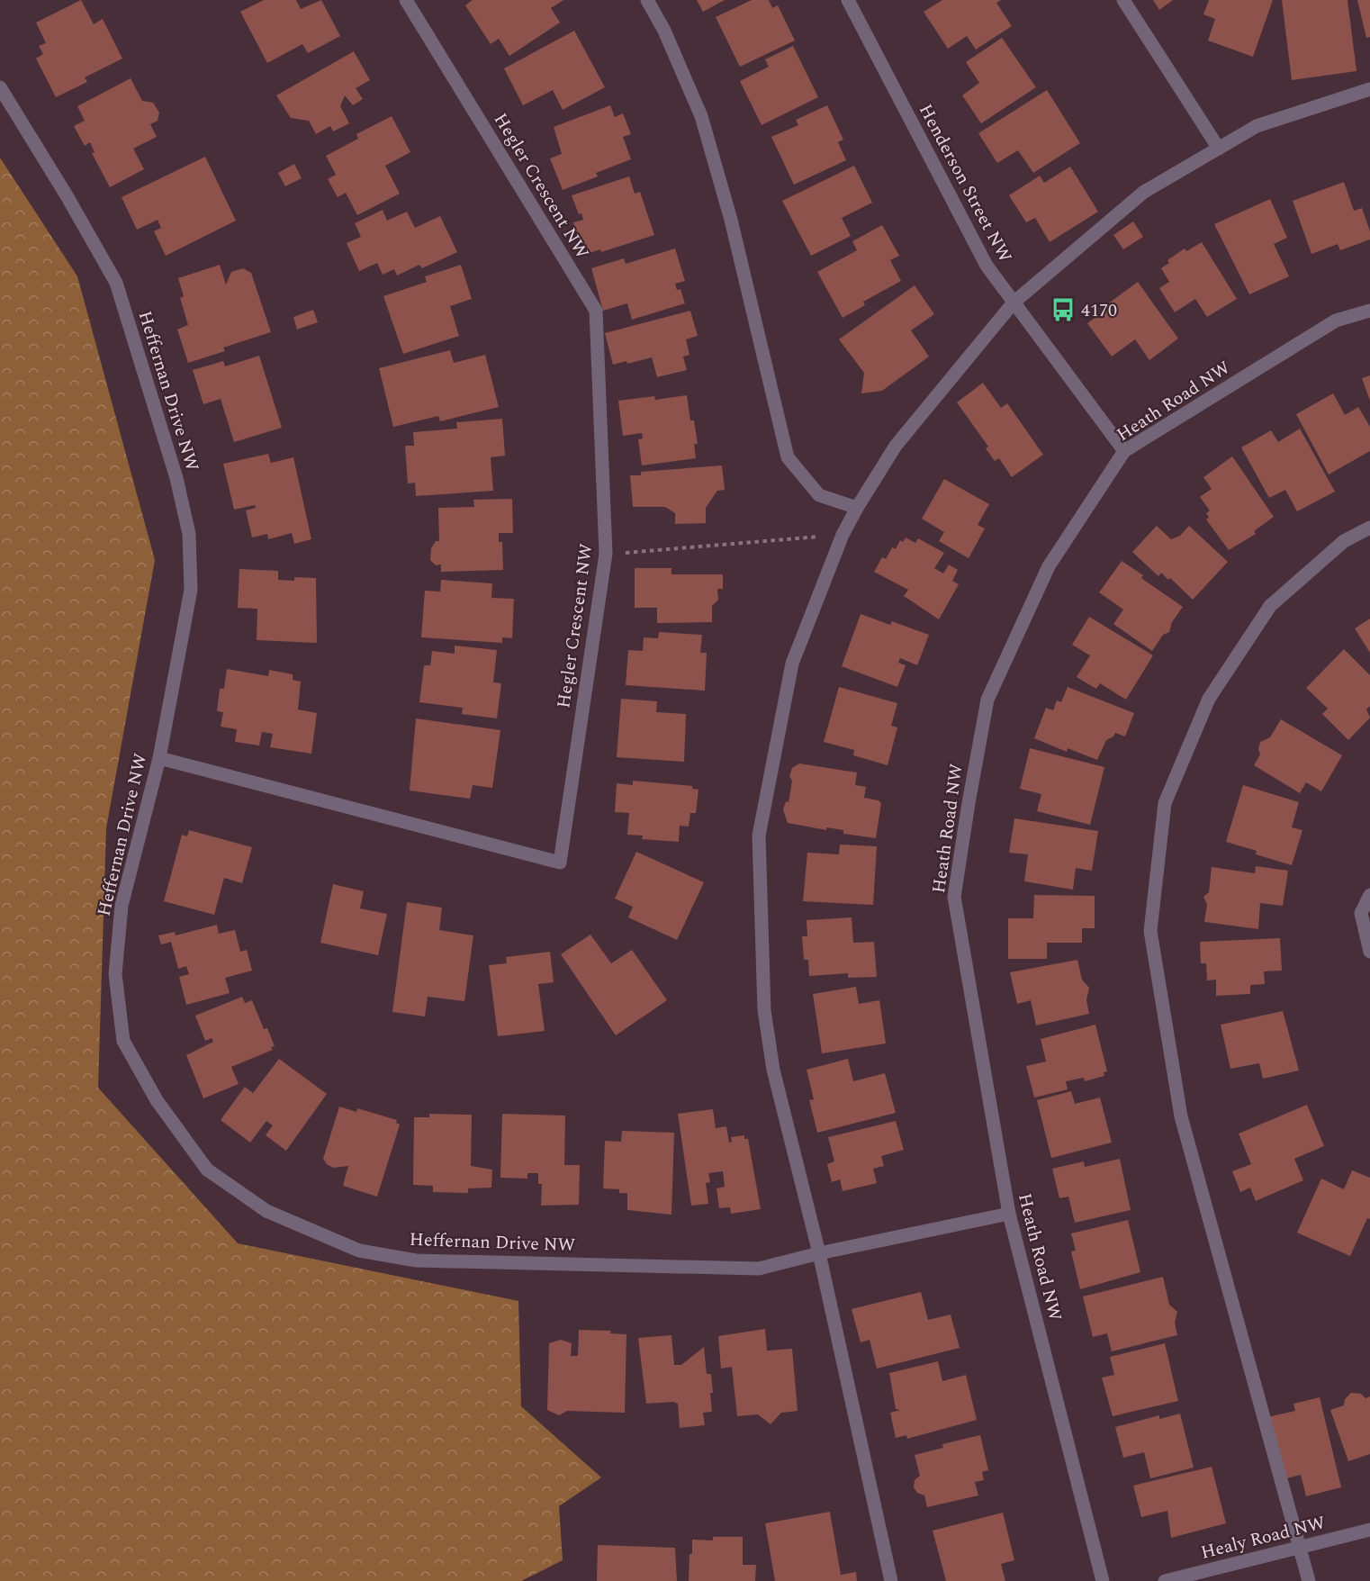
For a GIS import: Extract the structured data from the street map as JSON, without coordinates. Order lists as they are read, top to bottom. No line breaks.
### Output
{"streets":{"street":["Henderson Street NW","Hegler Crescent NW","Heffernan Drive NW","Heath Road NW","Healy Road NW"]},"crossings":[["Henderson Street NW","Heath Road NW"],["Hegler Crescent NW","Heffernan Drive NW"],["Heffernan Drive NW","Heath Road NW"]],"places":{"bus stop":["4170"]}}
